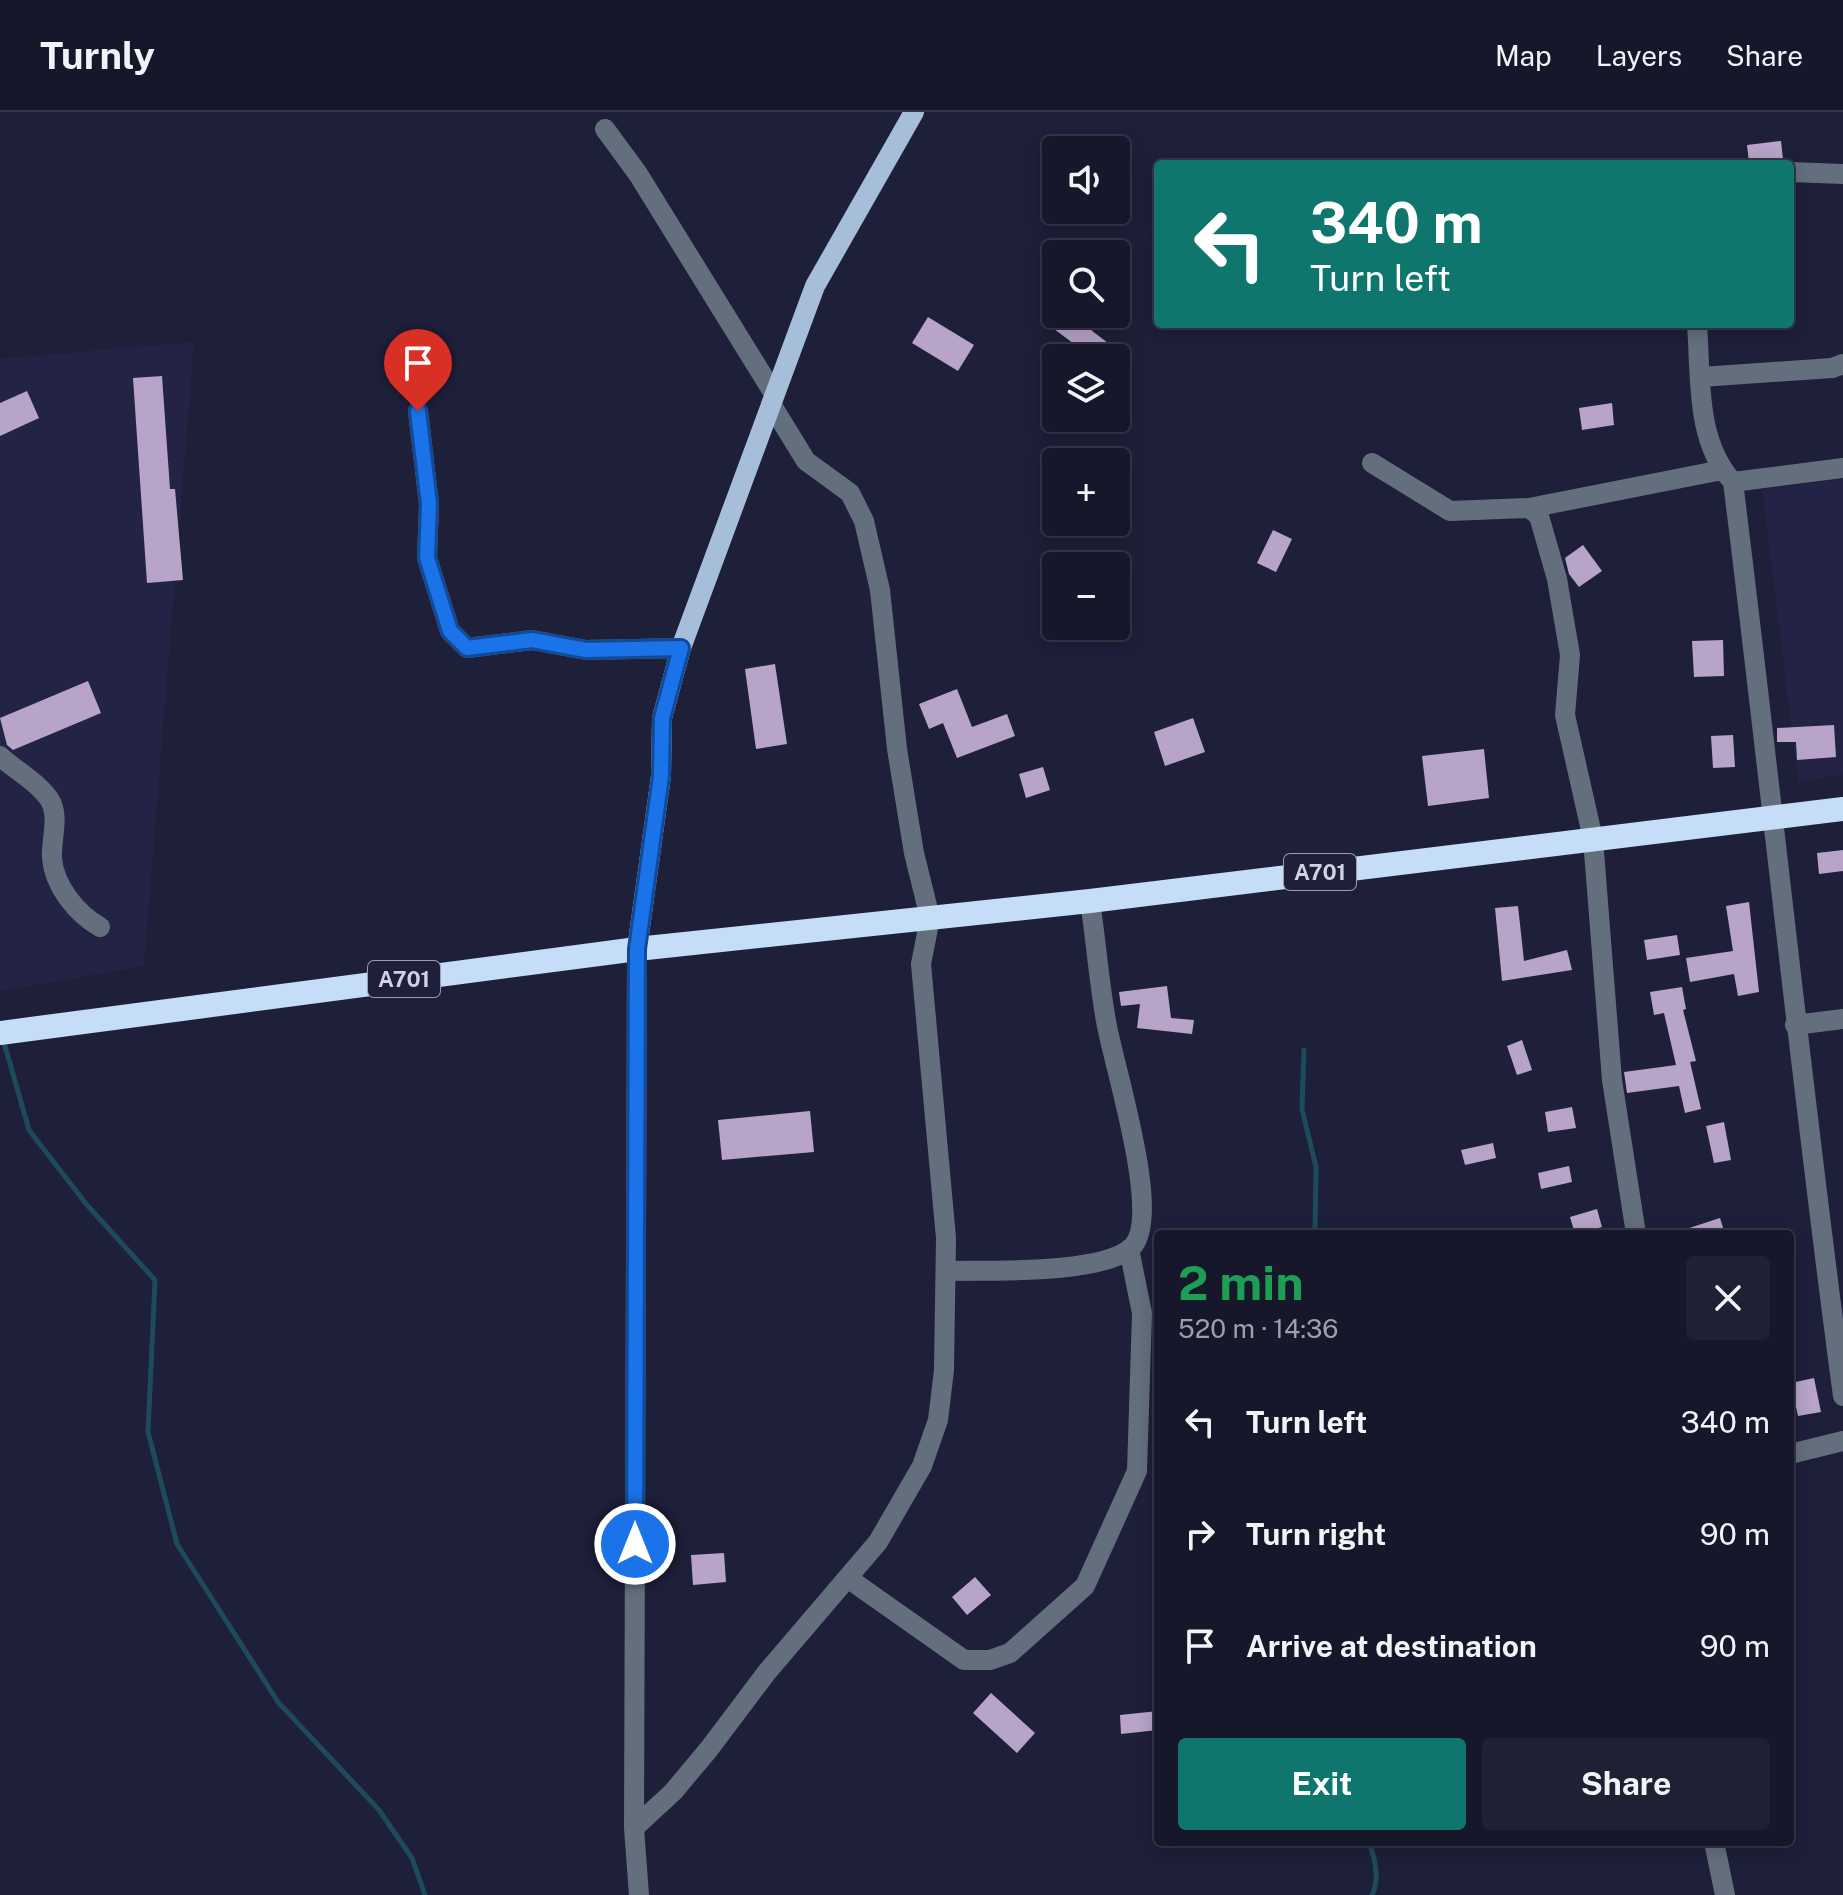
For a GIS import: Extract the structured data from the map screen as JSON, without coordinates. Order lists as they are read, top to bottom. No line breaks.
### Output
{"streets":{"highway":["A701"]},"page":{"header":"Turnly","nav":["Map","Layers","Share"],"map_buttons":["+","−"],"turn":["340 m","Turn left"],"heading":["2 min","520 m · 14:36"],"list":[{"name":"Turn left","value":"340 m"},{"name":"Turn right","value":"90 m"},{"name":"Arrive at destination","value":"90 m"}],"buttons":["Exit","Share"]}}
